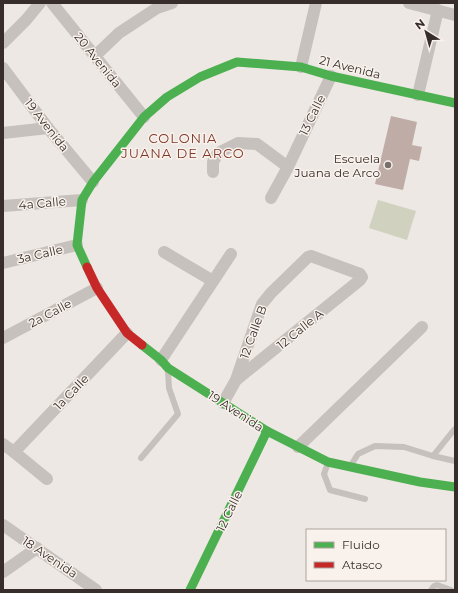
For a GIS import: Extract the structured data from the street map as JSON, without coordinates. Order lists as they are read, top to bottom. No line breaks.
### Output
{"streets":{"street":["20 Avenida","21 Avenida","13 Calle","19 Avenida","4a Calle","3a Calle","2a Calle","12 Calle A","12 Calle B","1a Calle","12 Calle","18 Avenida"]},"crossings":[["20 Avenida","21 Avenida"],["21 Avenida","13 Calle"],["19 Avenida","3a Calle"],["19 Avenida","2a Calle"],["19 Avenida","1a Calle"],["19 Avenida","12 Calle"],["12 Calle A","12 Calle B"]],"districts":["COLONIA JUANA DE ARCO"],"places":["Escuela Juana de Arco"],"legend":["Fluido","Atasco"],"north":"top left"}
